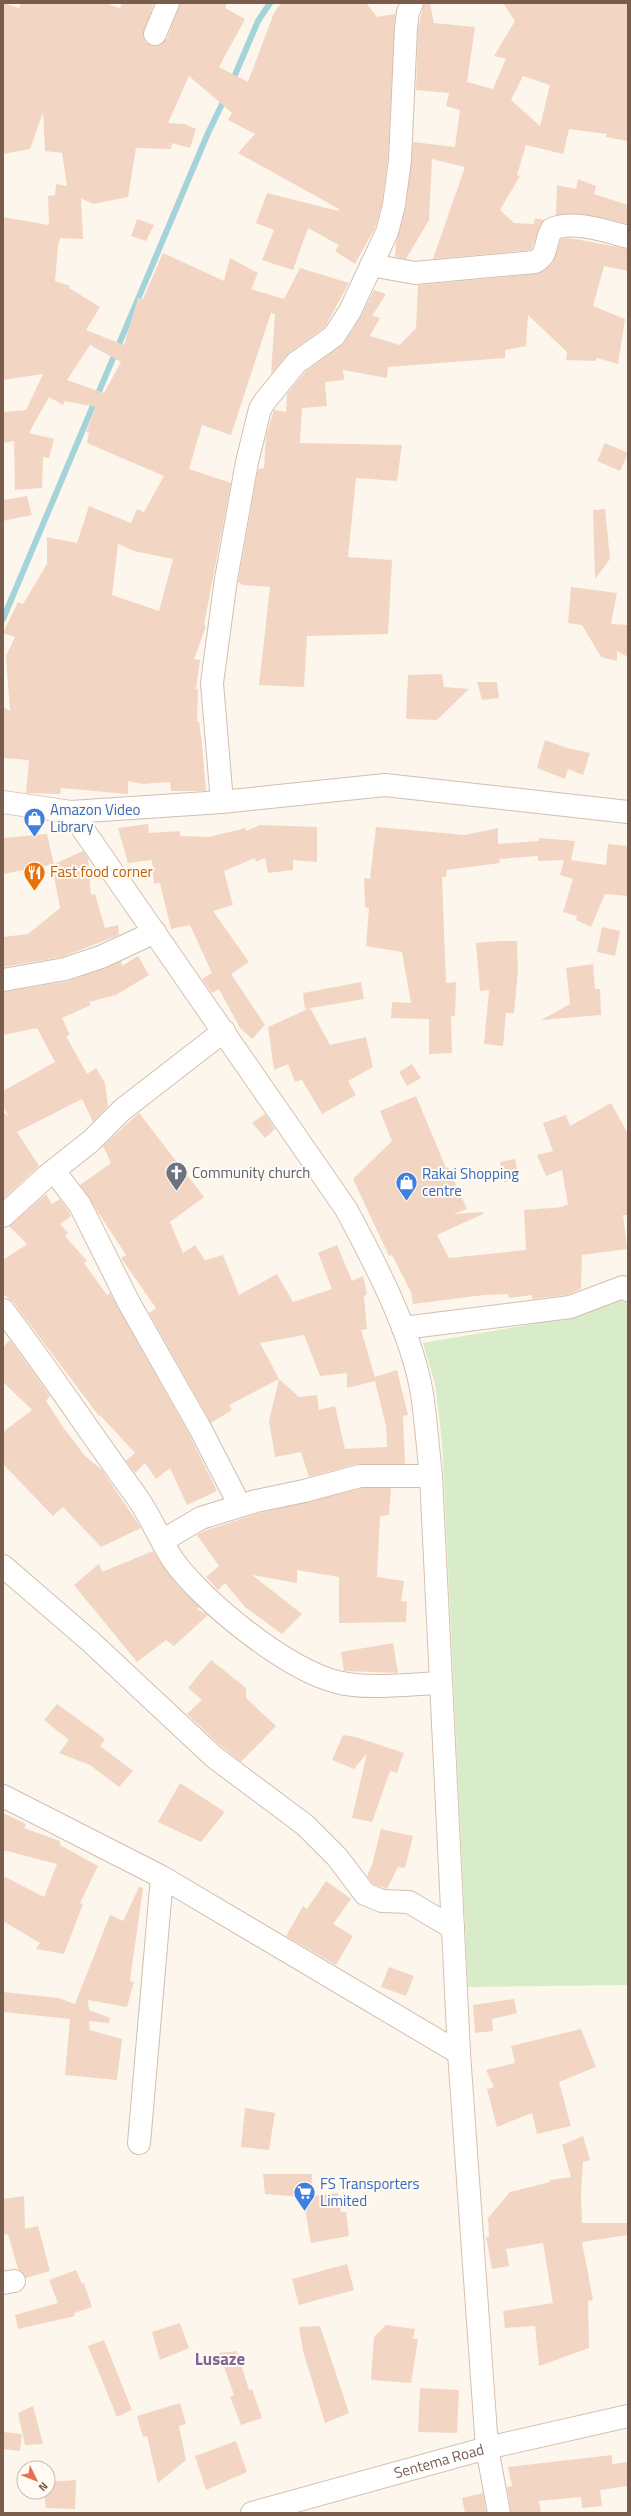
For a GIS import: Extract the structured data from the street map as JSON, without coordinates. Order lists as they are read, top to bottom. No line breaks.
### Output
{"streets":{"street":["Sentema Road"]},"districts":["Lusaze"],"places":{"shop":["Amazon Video Library","Rakai Shopping centre"],"restaurant":["Fast food corner"],"church":["Community church"],"supermarket":["FS Transporters Limited"]},"north":"bottom right"}
